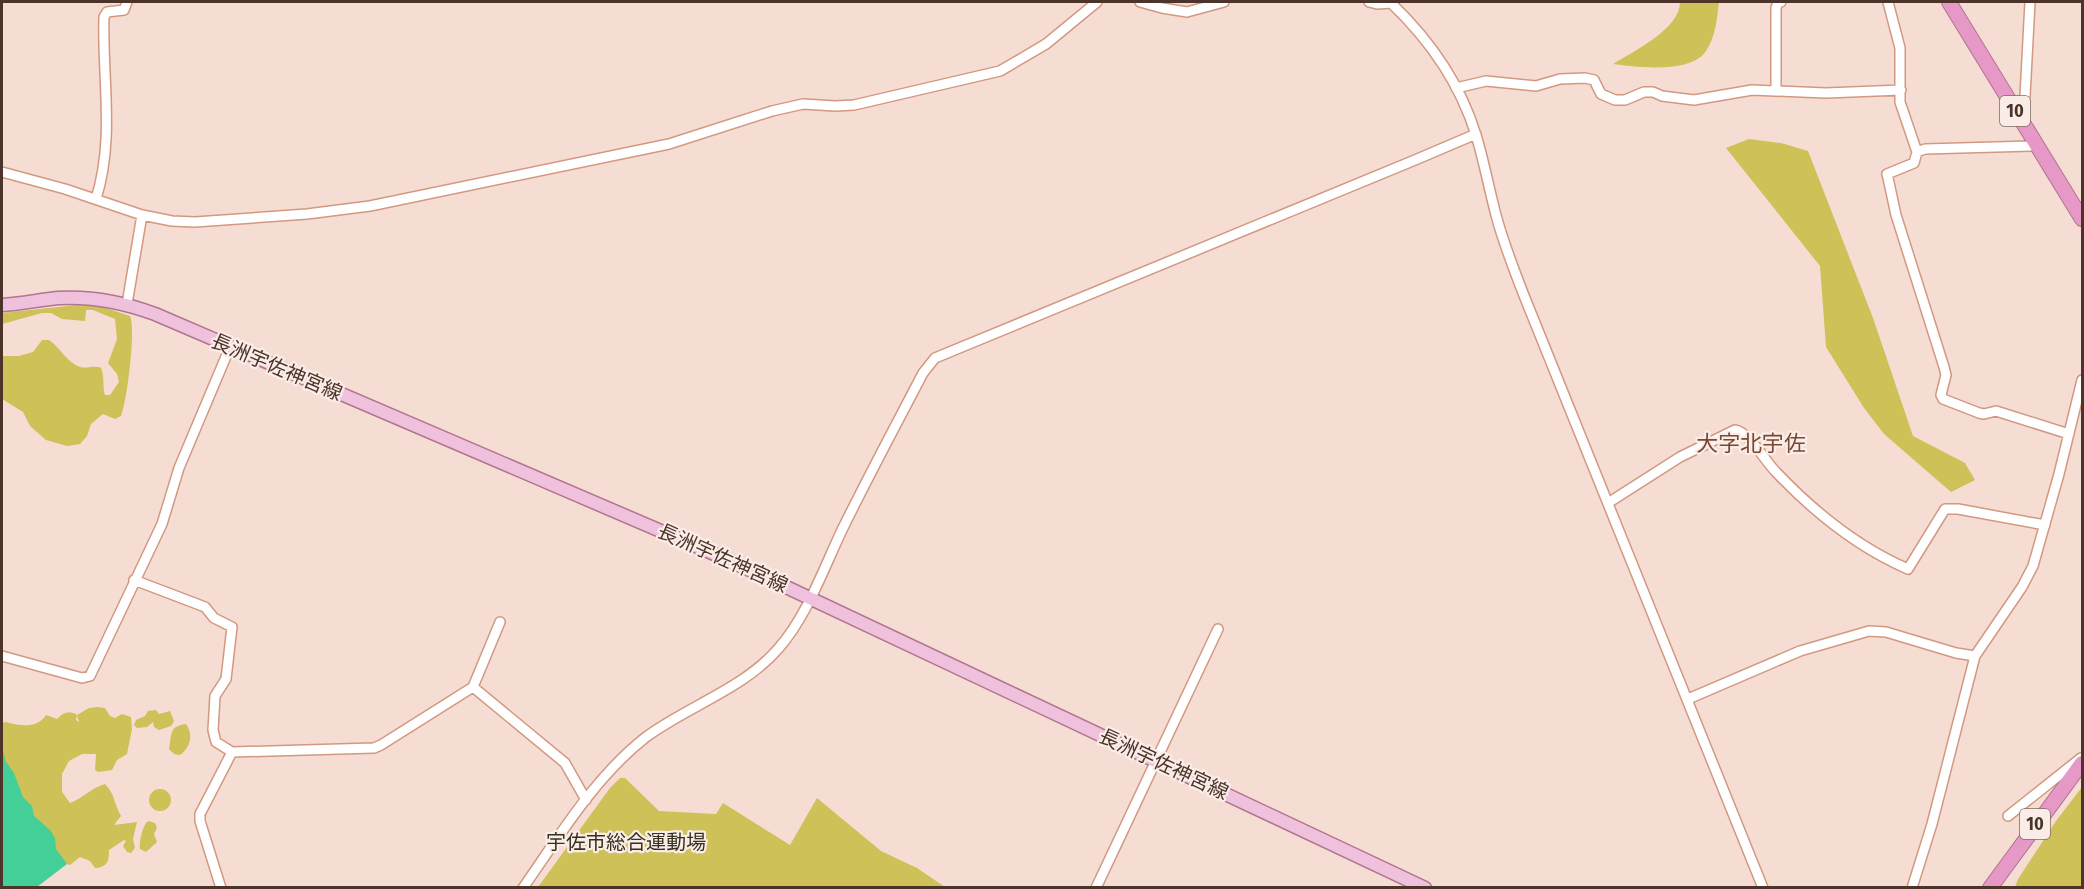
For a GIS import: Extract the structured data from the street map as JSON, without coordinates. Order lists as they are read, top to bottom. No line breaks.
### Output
{"streets":{"highway":["10"],"main road":["長洲宇佐神宮線"]},"districts":["大字北宇佐"],"parks":["宇佐市総合運動場"]}
